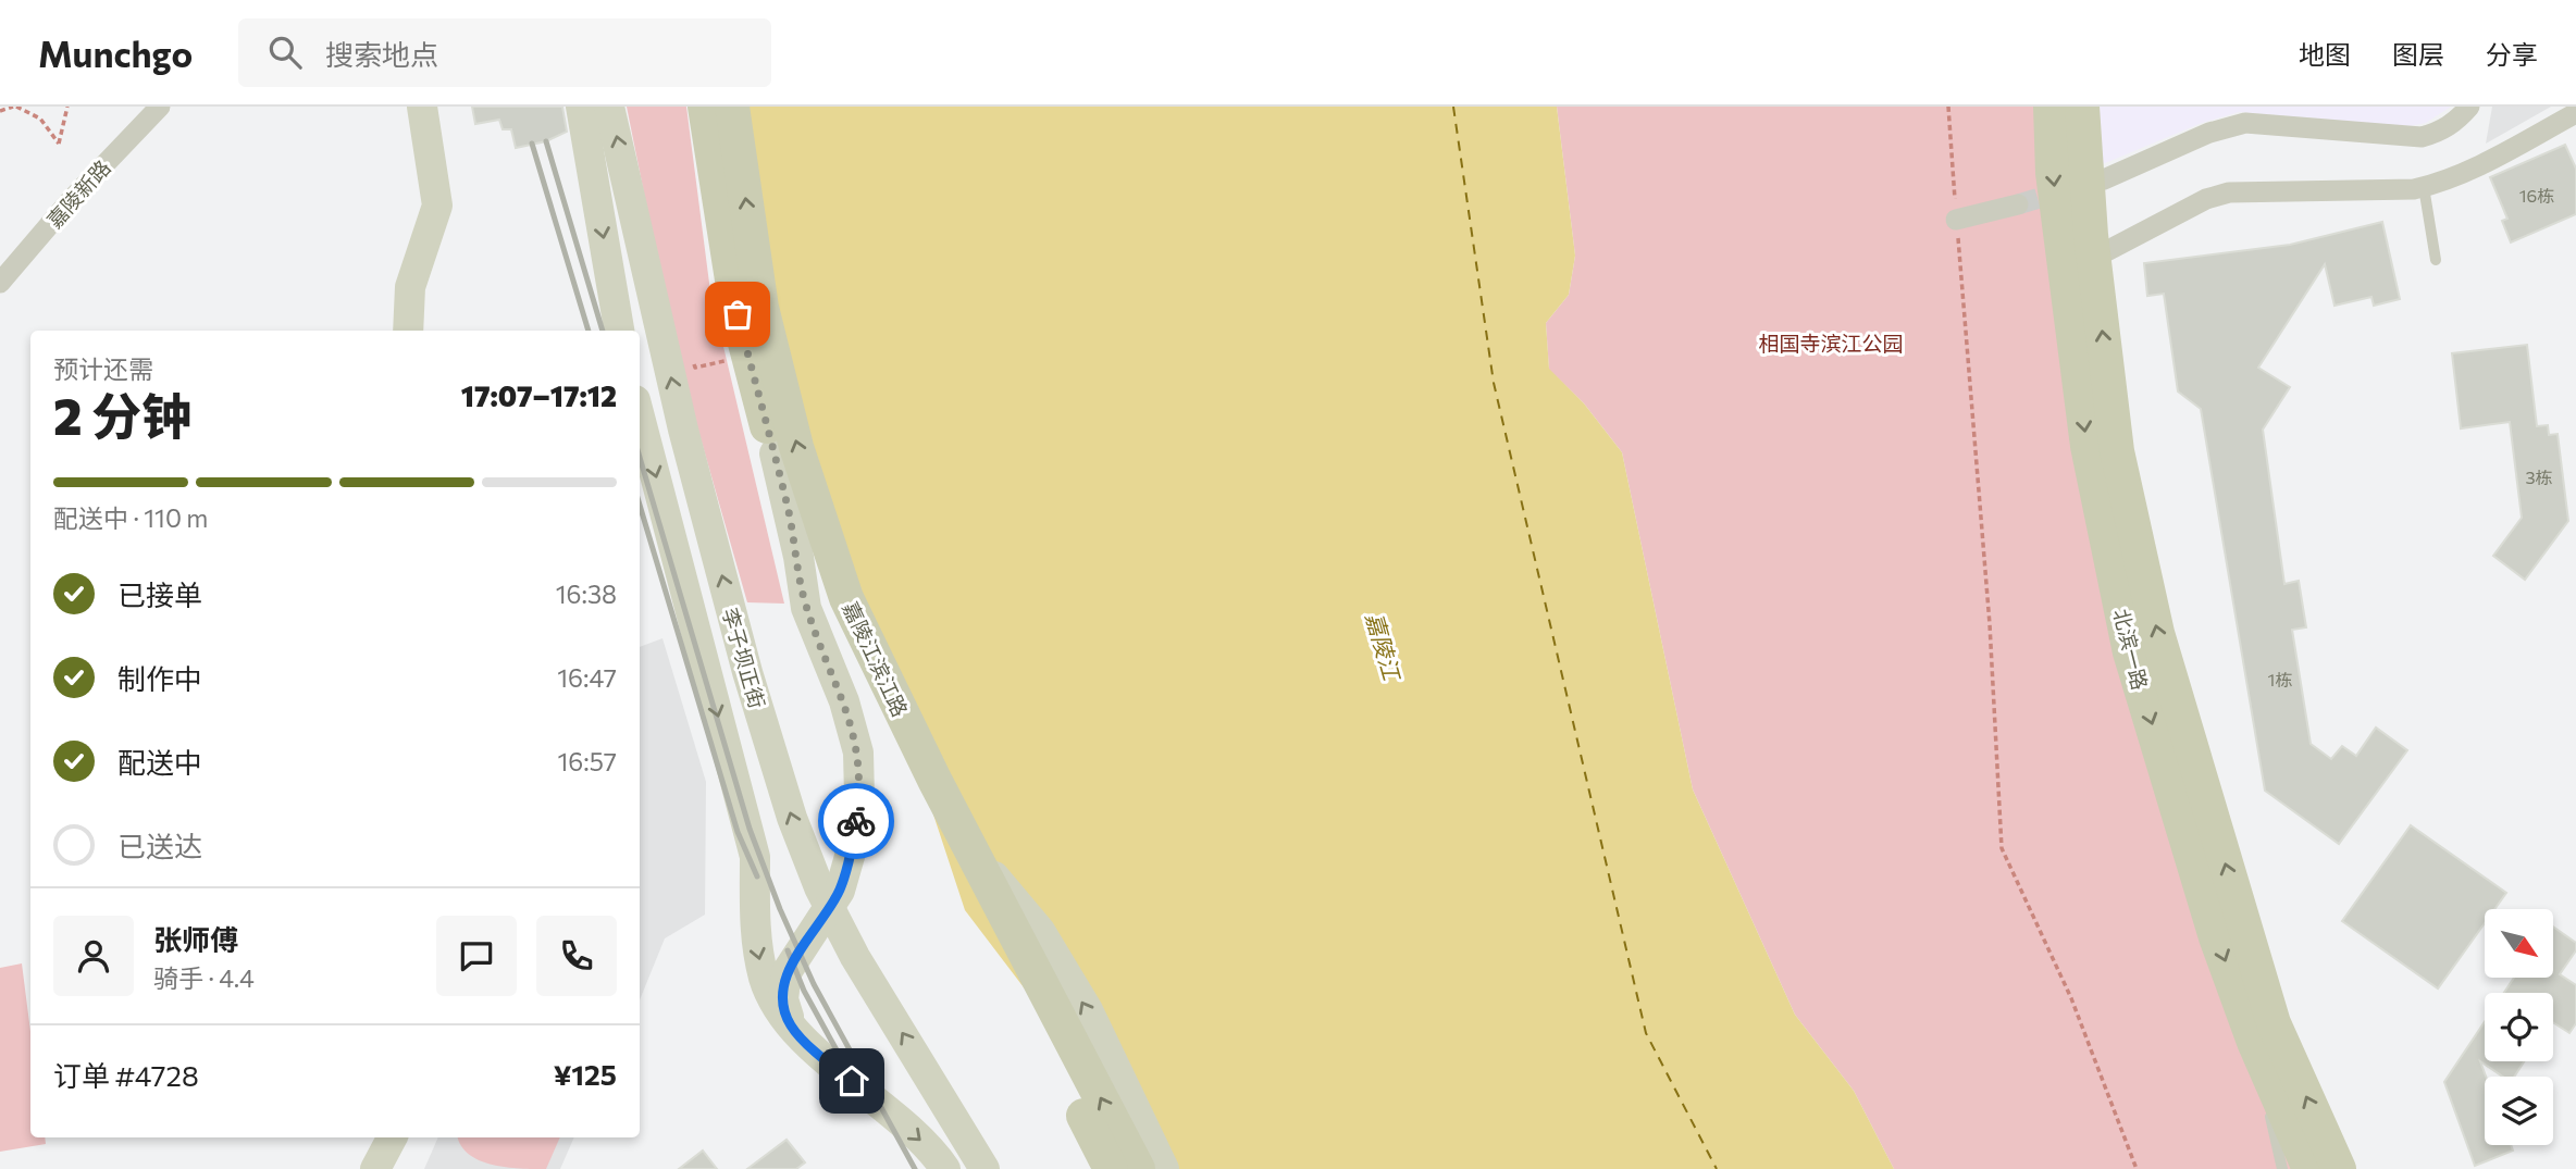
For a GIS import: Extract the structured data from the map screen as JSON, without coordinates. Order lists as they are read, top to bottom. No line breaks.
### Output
{"streets":{"main road":["北滨一路","李子坝正街","嘉陵江滨江路"],"street":["嘉陵新路"]},"water":["嘉陵江"],"parks":["相国寺滨江公园"],"house_numbers":["16栋","3栋","1栋"],"north":"bottom right","page":{"header":"Munchgo","search":"搜索地点","nav":["地图","图层","分享"],"heading":["2 分钟","预计还需","17:07–17:12"],"panel":["张师傅","骑手 · 4.4","订单 #4728","¥125"],"bar":"配送中 · 110 m","list":[["已接单","16:38"],["制作中","16:47"],["配送中","16:57"],"已送达"]}}
